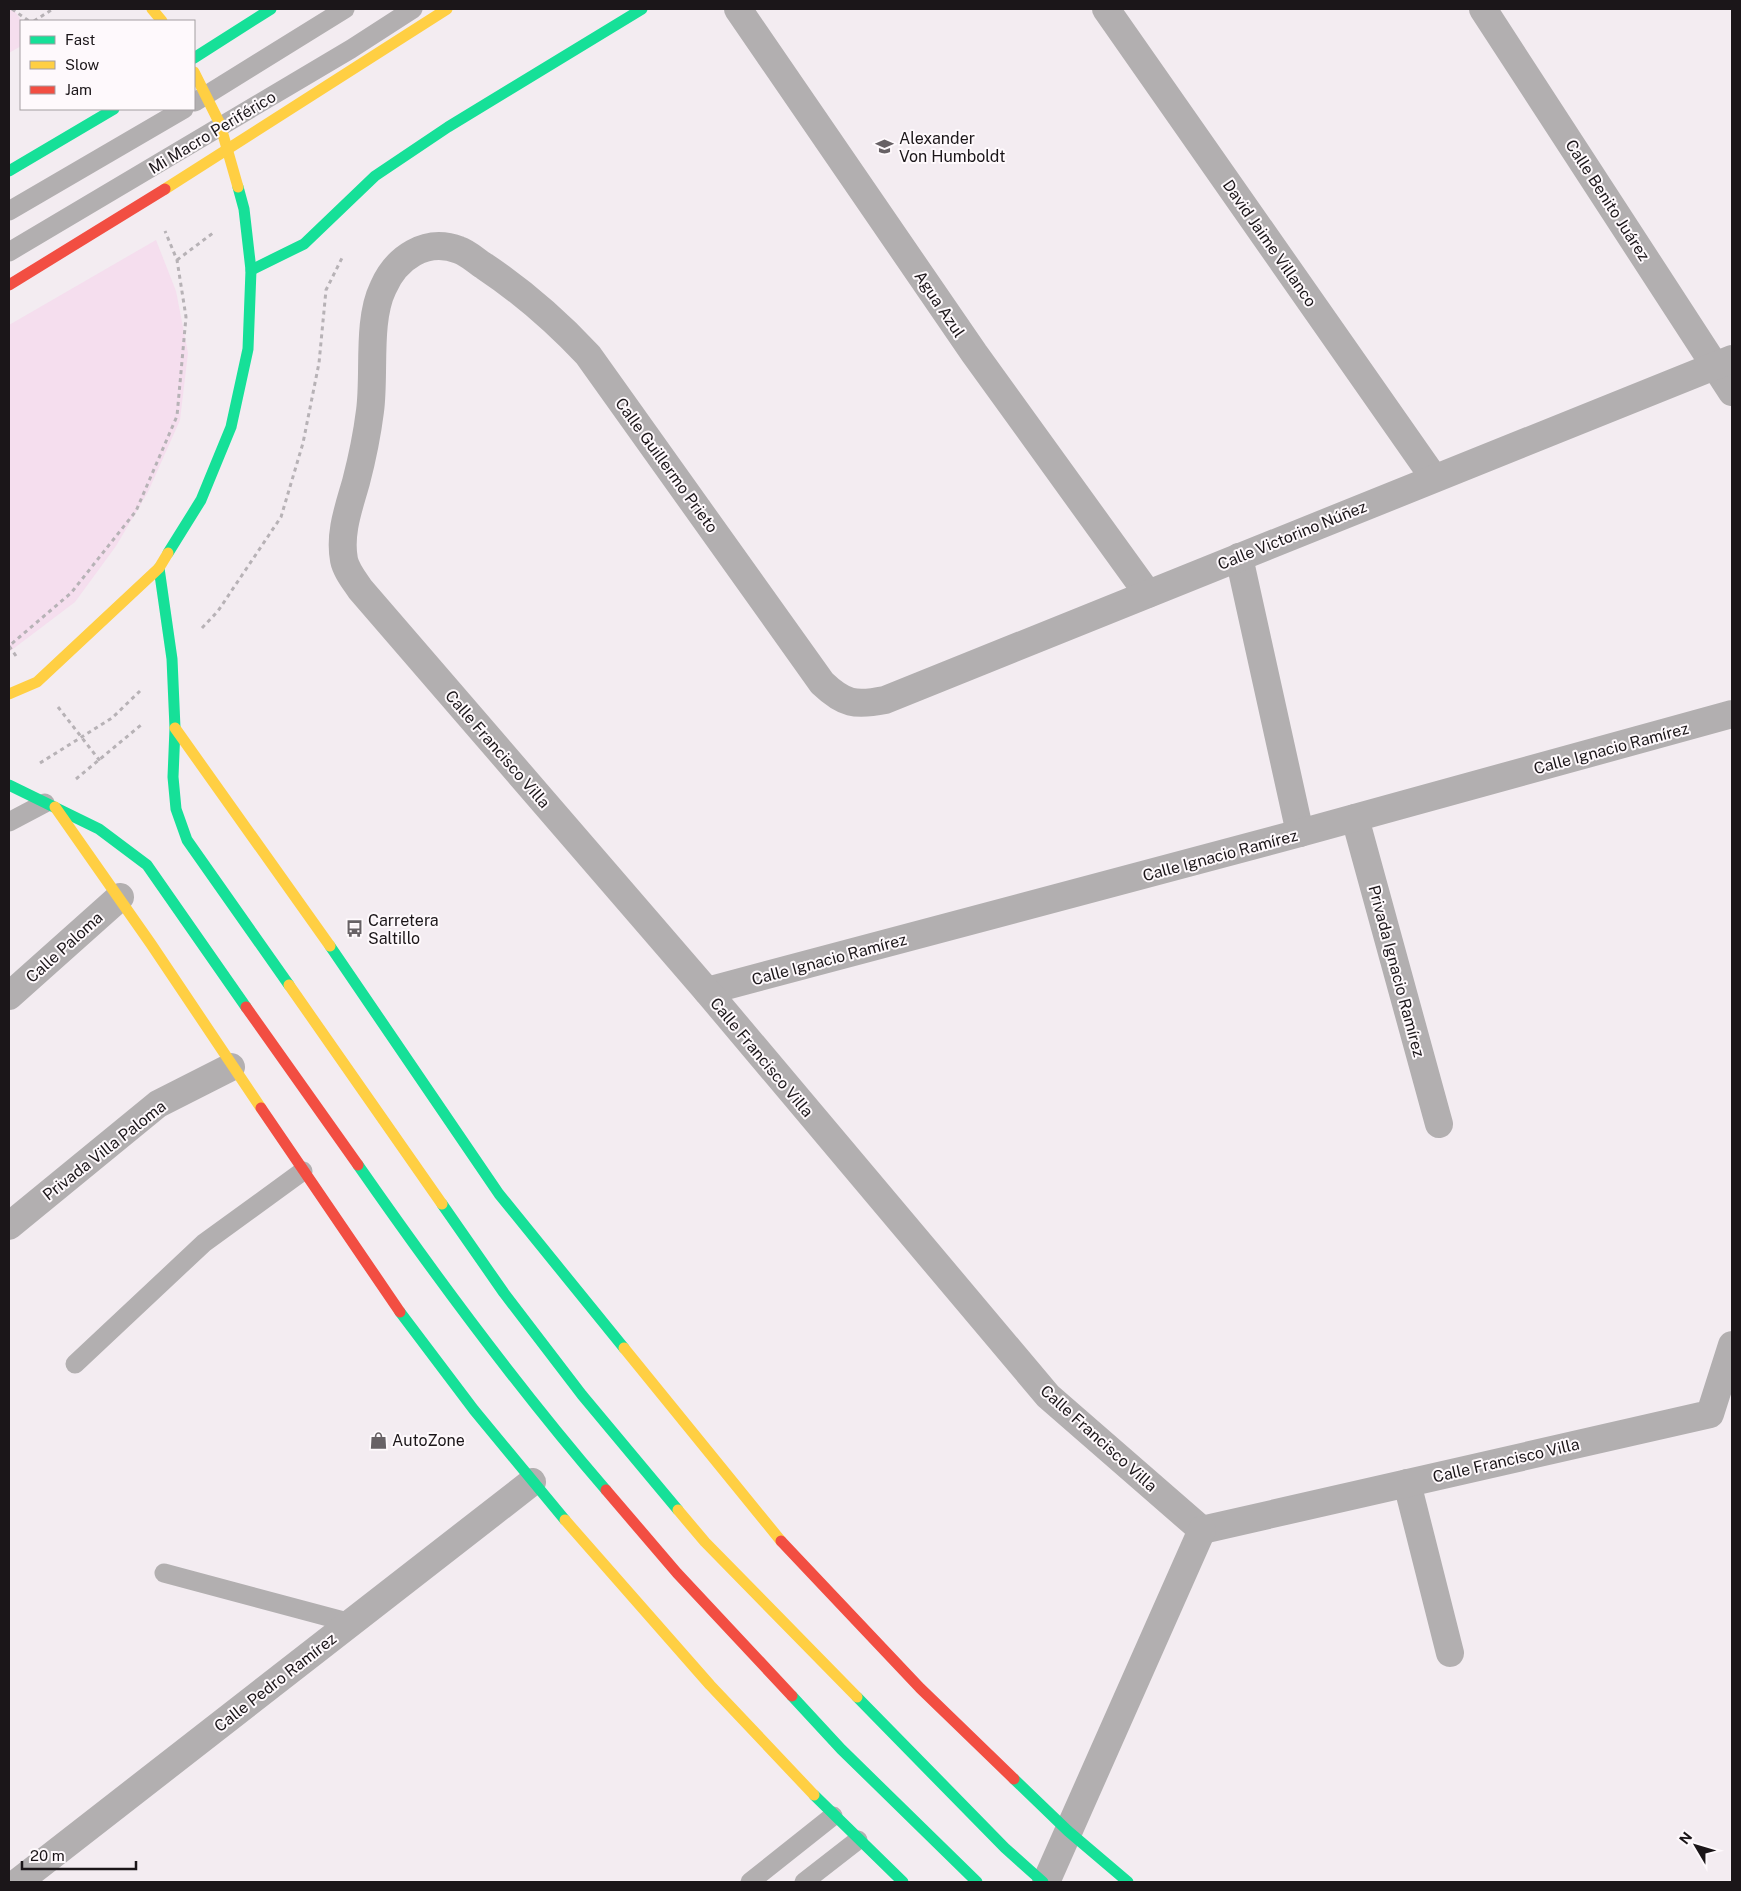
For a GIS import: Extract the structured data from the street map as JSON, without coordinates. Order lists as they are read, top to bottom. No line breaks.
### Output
{"streets":{"street":["Calle Benito Juárez","David Jaime Villanco","Agua Azul","Calle Guillermo Prieto","Calle Victorino Núñez","Calle Ignacio Ramírez","Calle Francisco Villa","Calle Paloma","Privada Ignacio Ramírez","Privada Villa Paloma","Calle Pedro Ramírez"],"lane":["Mi Macro Periférico"]},"crossings":[["Calle Benito Juárez","Calle Victorino Núñez"],["David Jaime Villanco","Calle Victorino Núñez"],["Agua Azul","Calle Victorino Núñez"],["Calle Guillermo Prieto","Calle Victorino Núñez"],["Calle Guillermo Prieto","Calle Francisco Villa"],["Calle Ignacio Ramírez","Calle Francisco Villa"],["Calle Ignacio Ramírez","Privada Ignacio Ramírez"]],"places":{"school or university":["Alexander Von Humboldt"],"bus stop":["Carretera Saltillo"],"shop":["AutoZone"]},"legend":["Fast","Slow","Jam"],"scale_bar":"20 m","north":"top left"}
